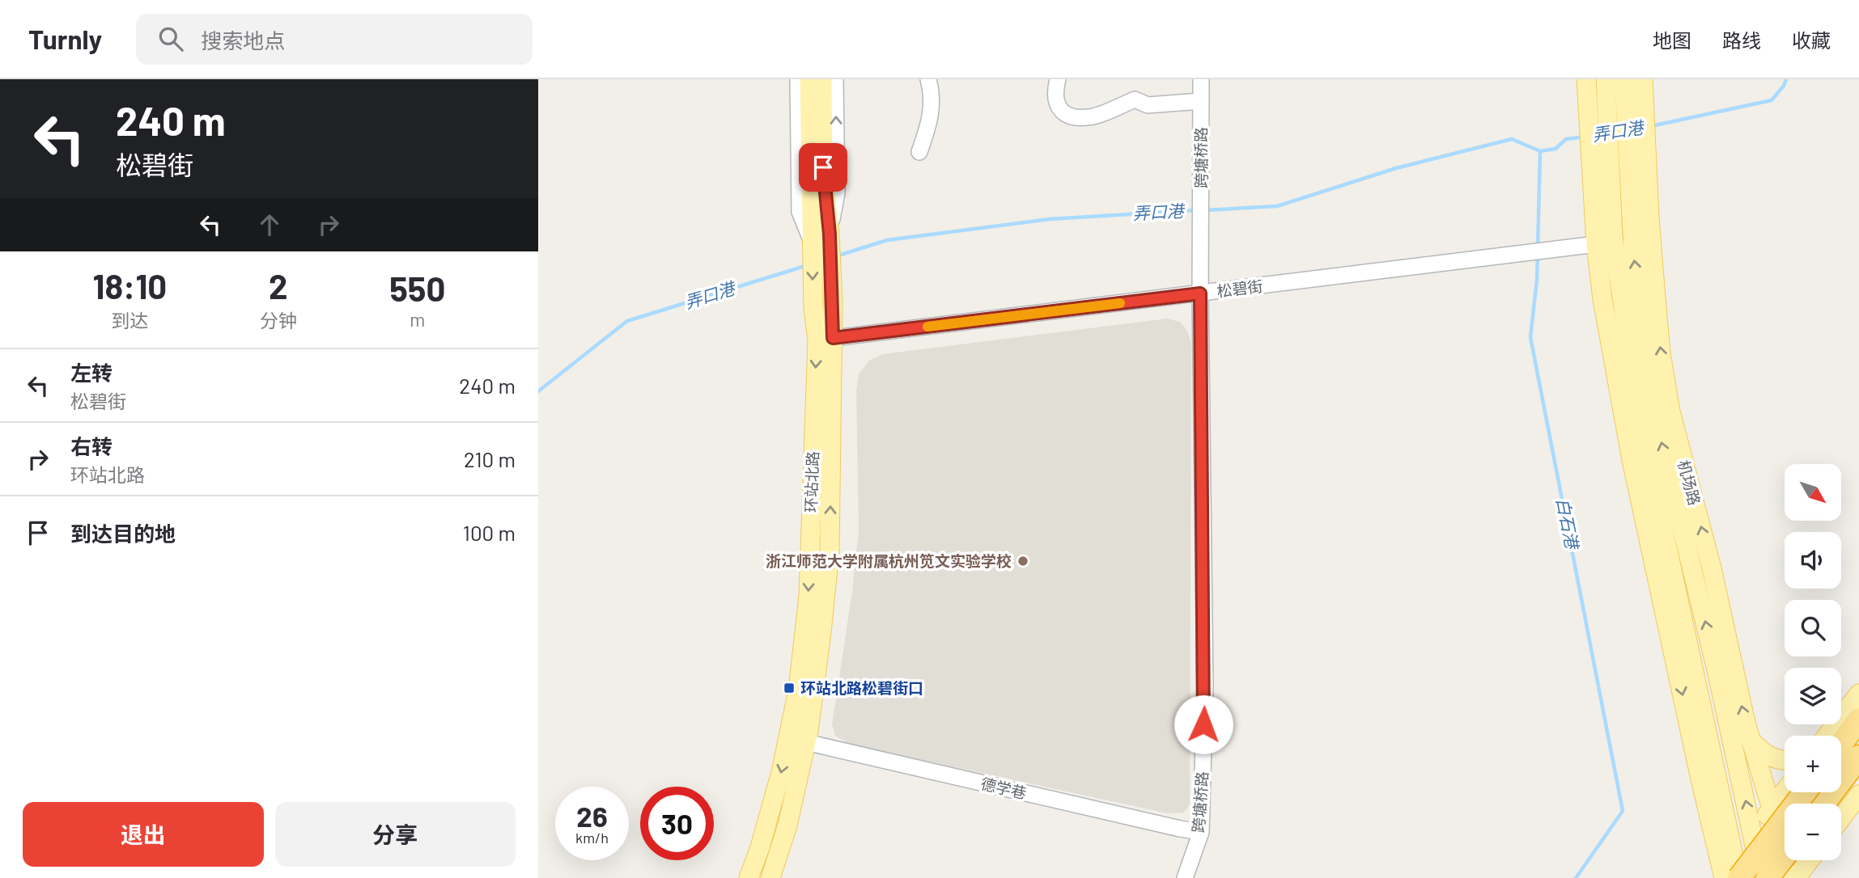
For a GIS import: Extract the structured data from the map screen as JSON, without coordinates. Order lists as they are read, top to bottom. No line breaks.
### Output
{"streets":{"main road":["环站北路","机场路"],"street":["跨塘桥路","松碧街","德学巷"]},"crossings":[["跨塘桥路","松碧街"],["跨塘桥路","德学巷"],["松碧街","环站北路"],["松碧街","机场路"],["环站北路","德学巷"]],"water":["弄口港","白石港"],"places":{"other":["浙江师范大学附属杭州笕文实验学校"],"transit":["环站北路松碧街口"]},"north":"bottom right","page":{"header":"Turnly","search":"搜索地点","nav":["地图","路线","收藏"],"turn":["240 m","松碧街"],"eta":["18:10","到达","2","分钟","550","m"],"list":[{"name":"左转","note":"松碧街","value":"240 m"},{"name":"右转","note":"环站北路","value":"210 m"},{"name":"到达目的地","value":"100 m"}],"map_buttons":["+","−"],"speed":"26 km/h","limit":"30","buttons":["退出","分享"]}}
